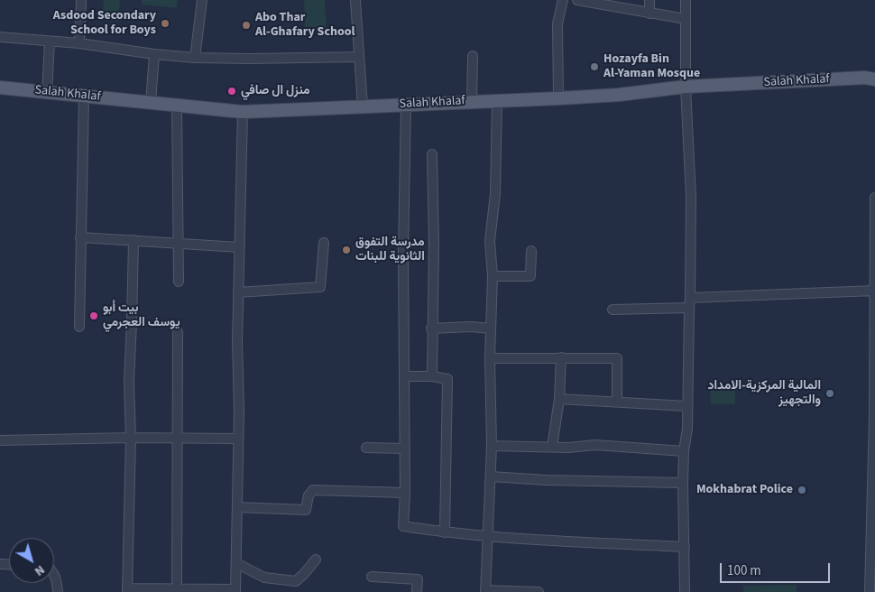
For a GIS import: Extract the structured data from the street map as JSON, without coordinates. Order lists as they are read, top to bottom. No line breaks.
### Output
{"streets":{"main road":["Salah Khalaf"]},"places":["Asdood Secondary School for Boys","Abo Thar Al-Ghafary School","Hozayfa Bin Al-Yaman Mosque","منزل ال صافي","مدرسة التفوق الثانوية للبنات","بيت أبو يوسف العجرمي","المالية المركزية-الامداد والتجهيز","Mokhabrat Police"],"scale_bar":"100 m","north":"bottom right"}
